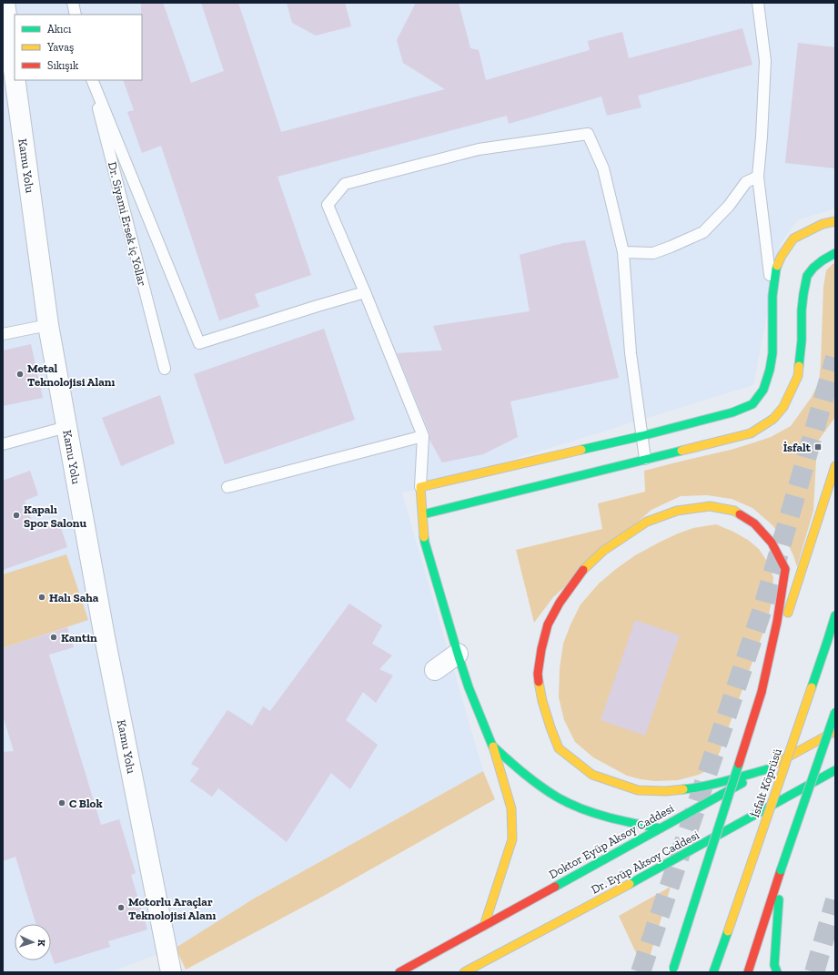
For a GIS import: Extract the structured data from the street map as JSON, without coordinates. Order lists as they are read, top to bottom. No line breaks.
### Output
{"streets":{"main road":["İsfalt Köprüsü","Doktor Eyüp Aksoy Caddesi","Dr. Eyüp Aksoy Caddesi"],"street":["Kamu Yolu"],"lane":["Dr. Siyami Ersek iç Yollar"]},"places":{"other":["Metal Teknolojisi Alanı","Kapalı Spor Salonu","Halı Saha","Kantin","C Blok","Motorlu Araçlar Teknolojisi Alanı"],"transit":["İsfalt"]},"legend":["Akıcı","Yavaş","Sıkışık"],"north":"right"}
